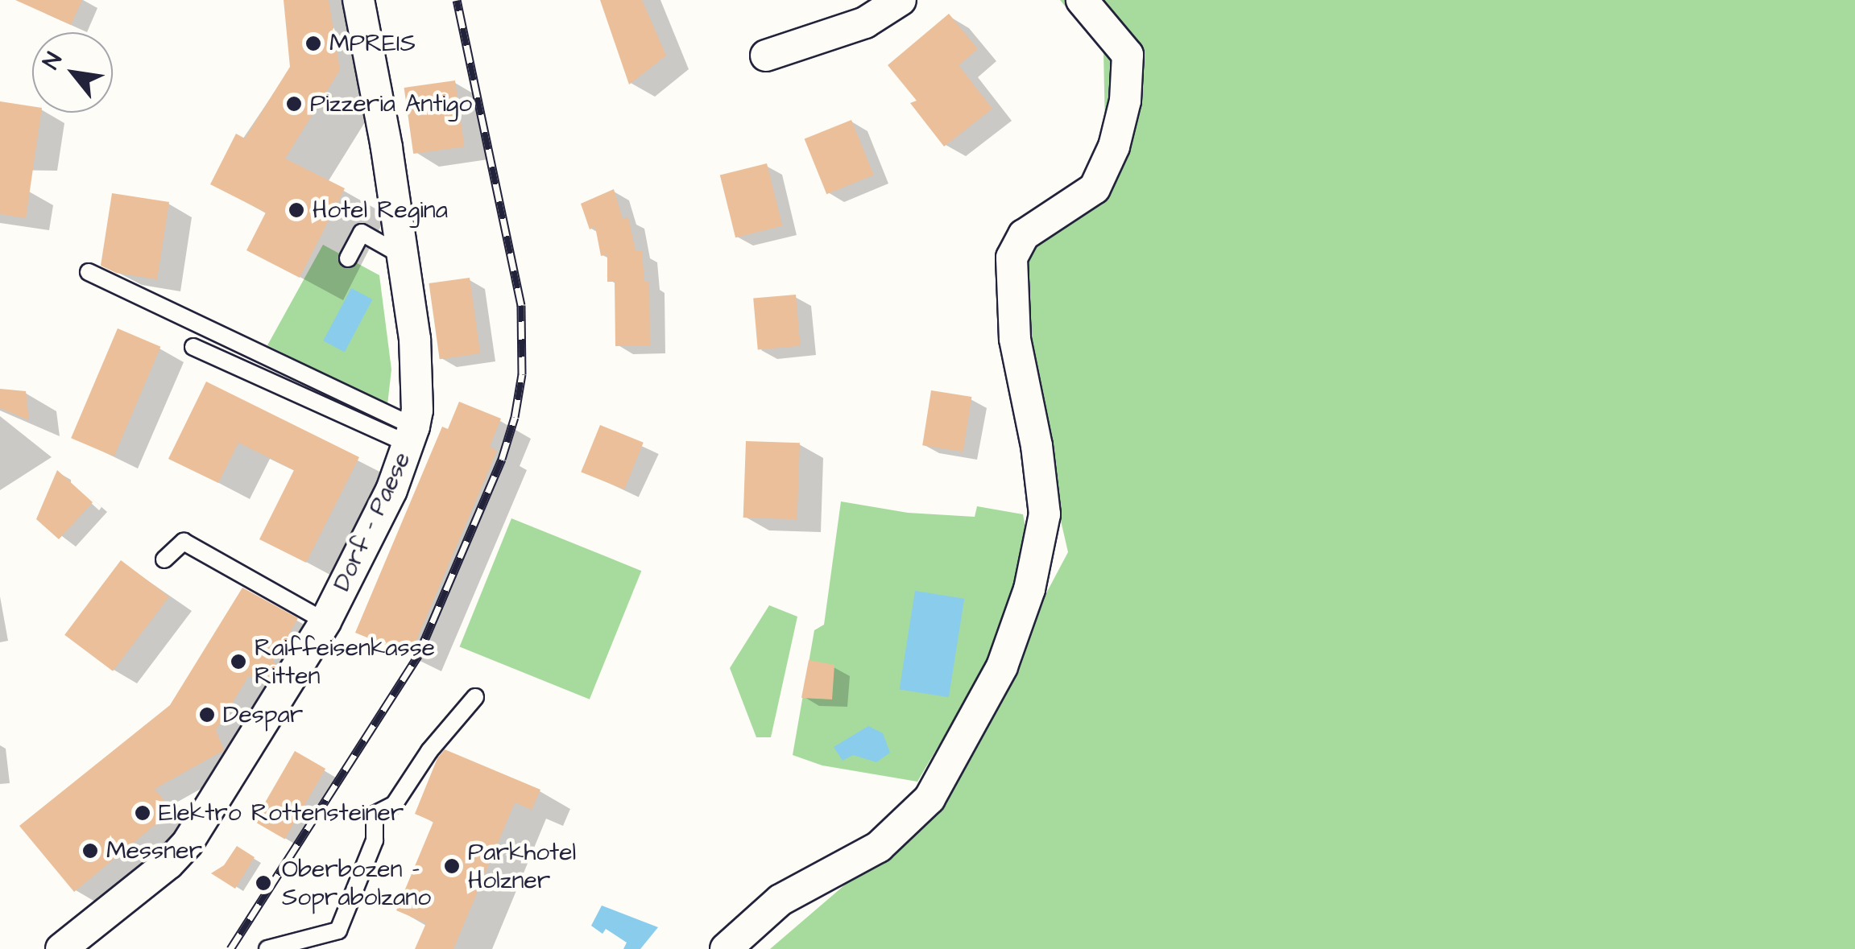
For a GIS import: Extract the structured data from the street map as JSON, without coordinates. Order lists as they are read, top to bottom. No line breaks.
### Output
{"streets":{"street":["Dorf - Paese"]},"places":["MPREIS","Pizzeria Antigo","Hotel Regina","Raiffeisenkasse Ritten","Despar","Elektro Rottensteiner","Messner","Parkhotel Holzner","Oberbozen - Soprabolzano"],"north":"top left"}
